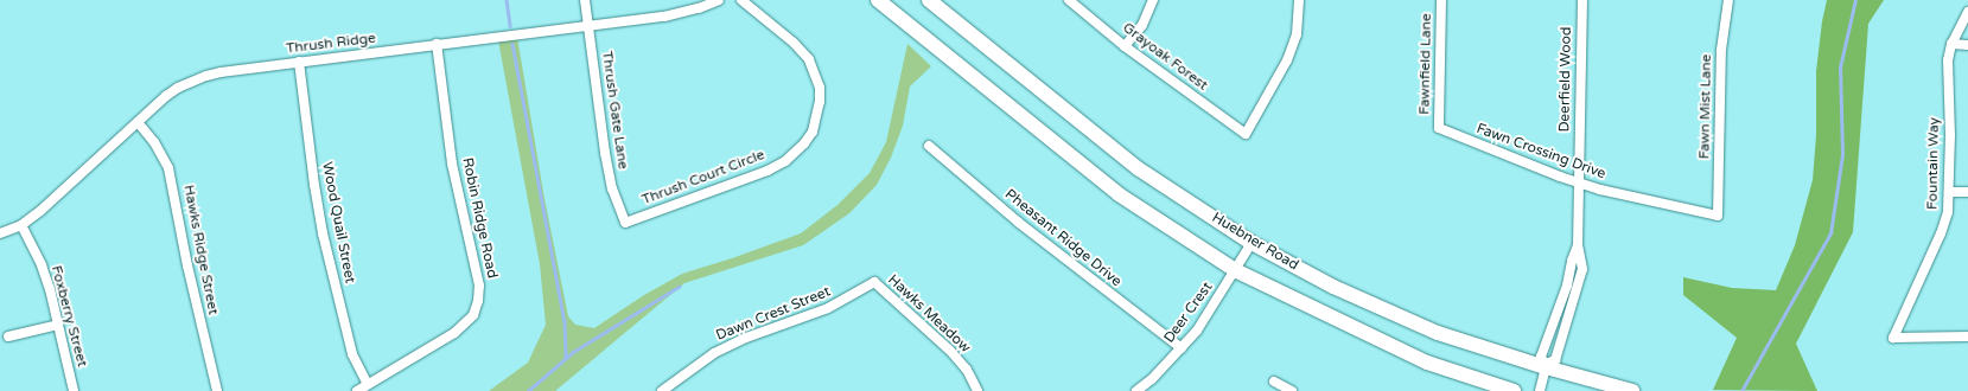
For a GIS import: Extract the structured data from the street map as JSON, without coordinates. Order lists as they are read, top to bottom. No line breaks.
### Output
{"streets":{"main road":["Huebner Road"],"street":["Thrush Ridge","Grayoak Forest","Fawnfield Lane","Deerfield Wood","Fawn Mist Lane","Thrush Gate Lane","Fawn Crossing Drive","Fountain Way","Thrush Court Circle","Robin Ridge Road","Wood Quail Street","Pheasant Ridge Drive","Hawks Ridge Street","Deer Crest","Dawn Crest Street","Hawks Meadow","Foxberry Street"]},"crossings":[["Thrush Ridge","Thrush Gate Lane"],["Thrush Ridge","Robin Ridge Road"],["Thrush Ridge","Wood Quail Street"],["Thrush Ridge","Hawks Ridge Street"],["Thrush Ridge","Foxberry Street"],["Fawnfield Lane","Fawn Crossing Drive"],["Deerfield Wood","Fawn Crossing Drive"],["Deerfield Wood","Huebner Road"],["Fawn Mist Lane","Fawn Crossing Drive"],["Thrush Gate Lane","Thrush Court Circle"],["Robin Ridge Road","Wood Quail Street"],["Pheasant Ridge Drive","Deer Crest"],["Huebner Road","Deer Crest"],["Dawn Crest Street","Hawks Meadow"]]}
